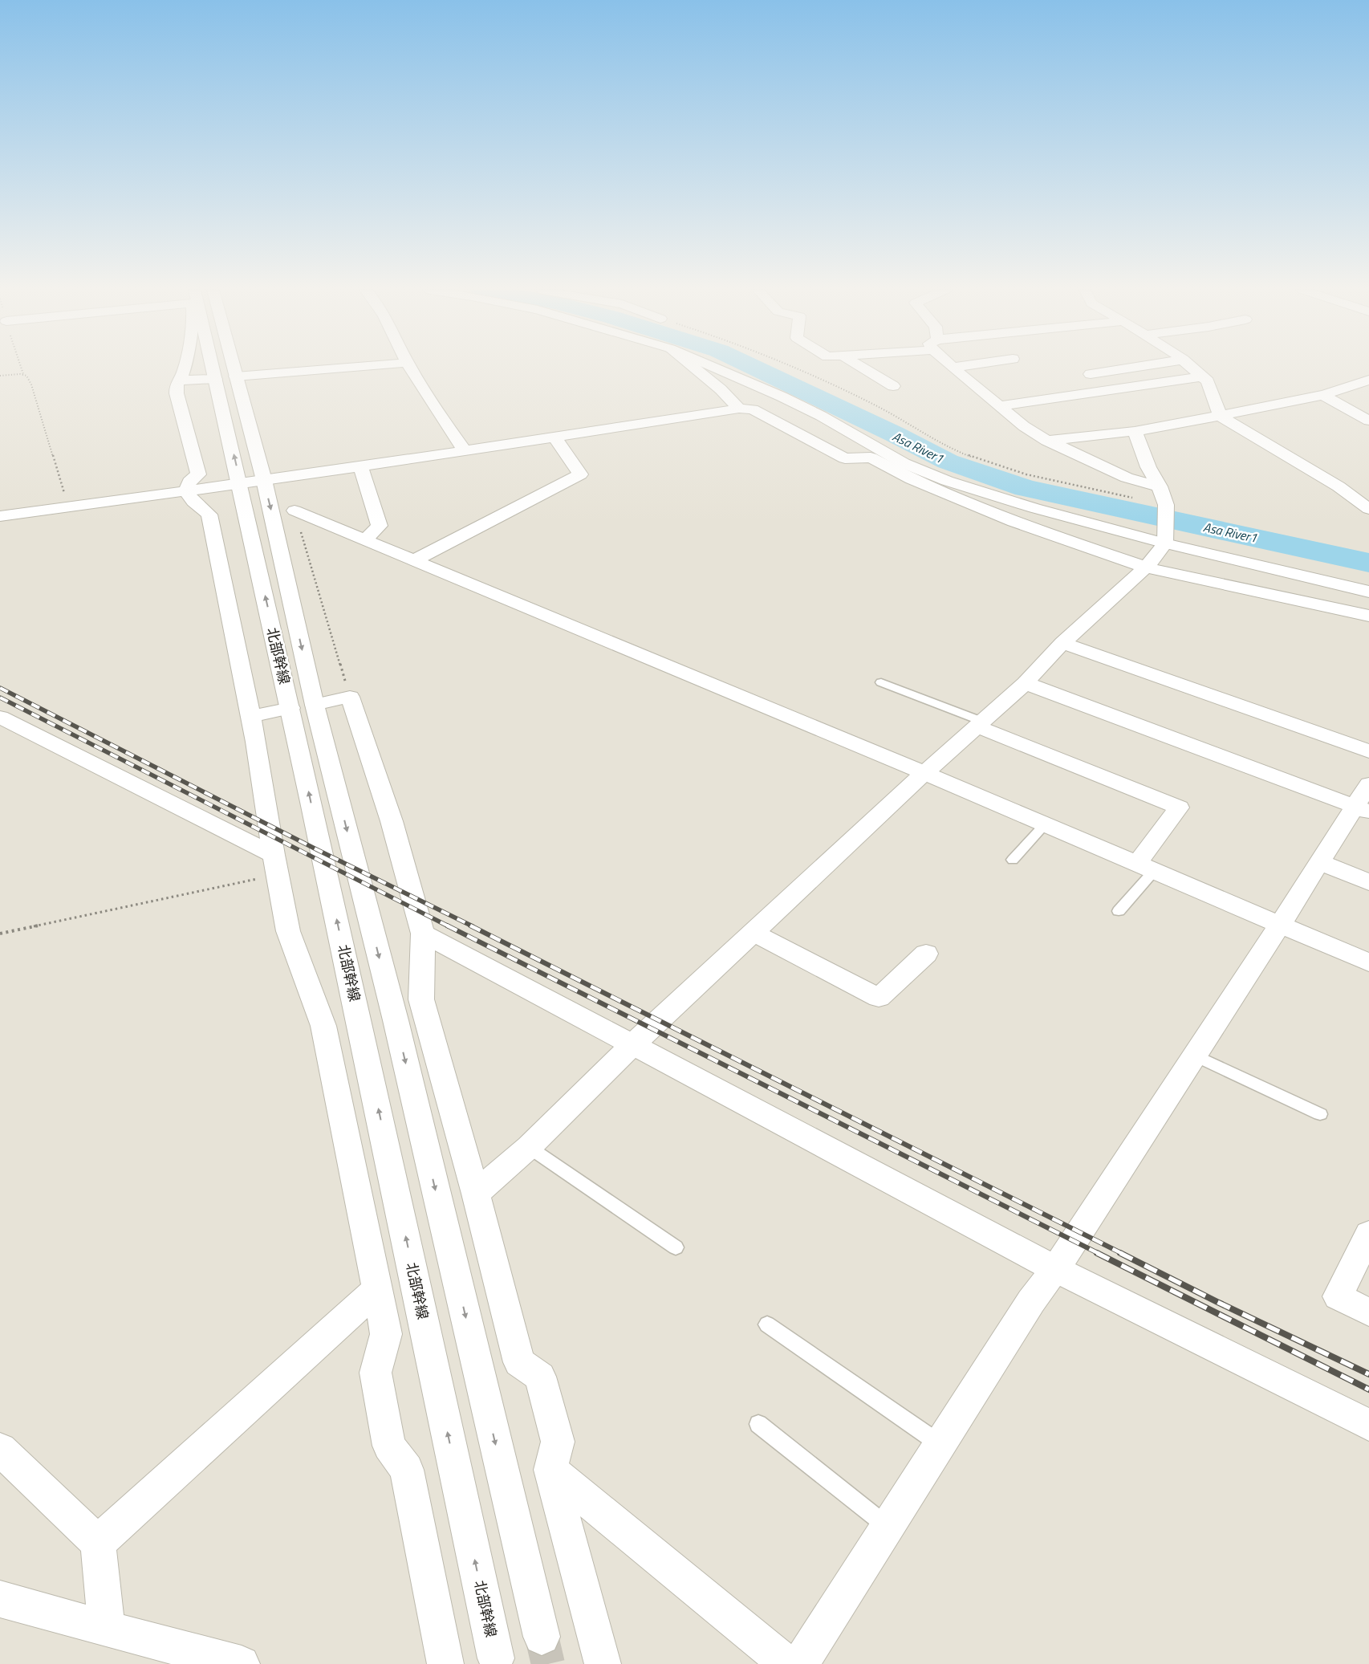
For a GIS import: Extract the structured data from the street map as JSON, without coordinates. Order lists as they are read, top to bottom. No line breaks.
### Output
{"streets":{"street":["北部幹線"]},"water":["Asa River1"]}
